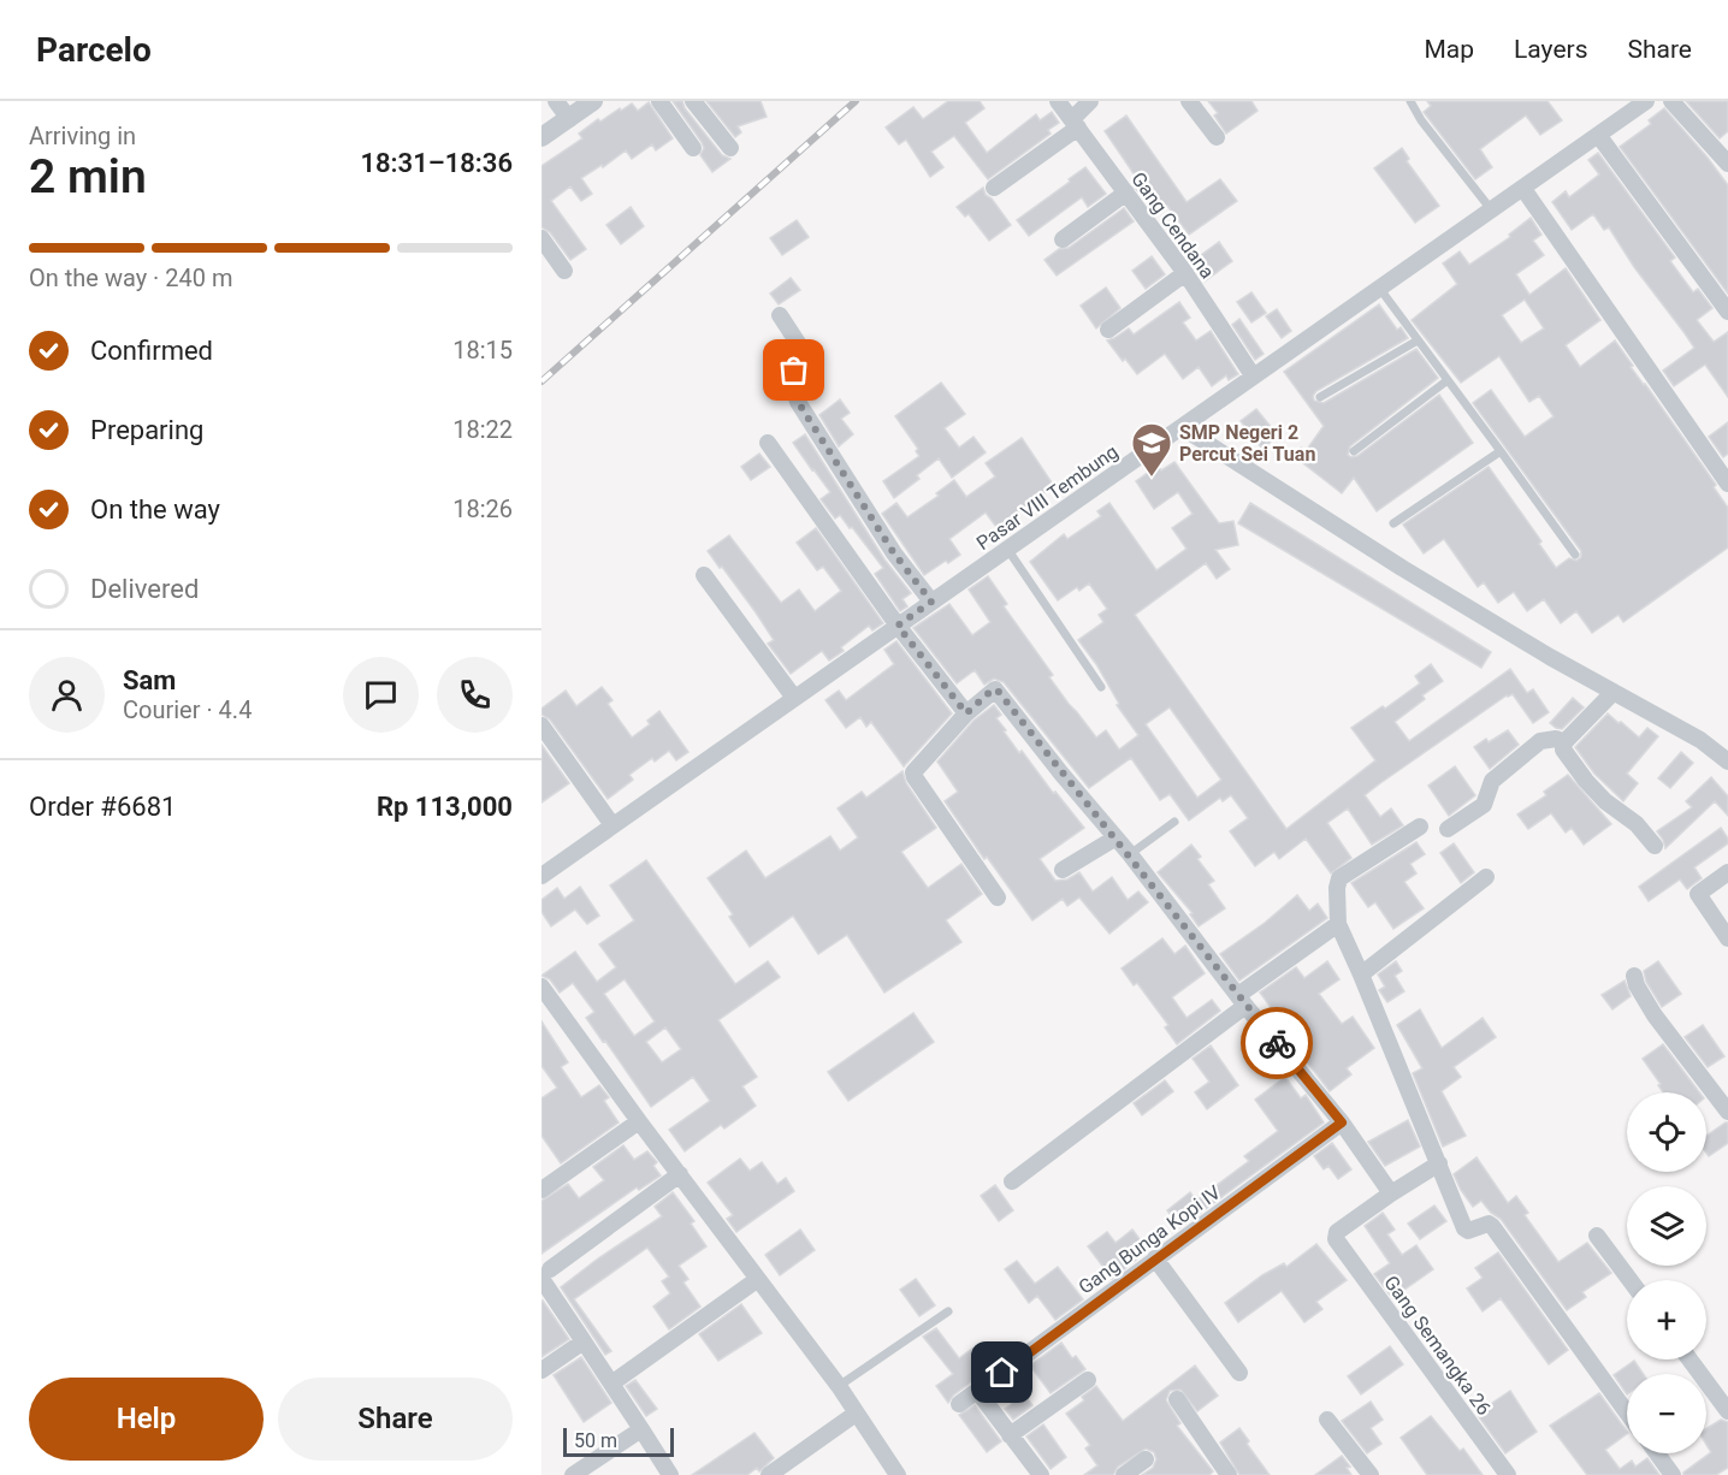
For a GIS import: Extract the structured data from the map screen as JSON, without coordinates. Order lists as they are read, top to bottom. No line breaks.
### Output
{"streets":{"street":["Gang Cendana","Pasar VIII Tembung","Gang Bunga Kopi IV","Gang Semangka 26"]},"crossings":[["Gang Cendana","Pasar VIII Tembung"]],"places":{"school or university":["SMP Negeri 2 Percut Sei Tuan"]},"scale_bar":"50 m","page":{"header":"Parcelo","nav":["Map","Layers","Share"],"heading":["2 min","Arriving in","18:31–18:36"],"panel":["Sam","Courier · 4.4","Order #6681","Rp 113,000"],"bar":"On the way · 240 m","list":[["Confirmed","18:15"],["Preparing","18:22"],["On the way","18:26"],"Delivered"],"map_buttons":["+","−"],"buttons":["Help","Share"],"scale":"50 m"}}
